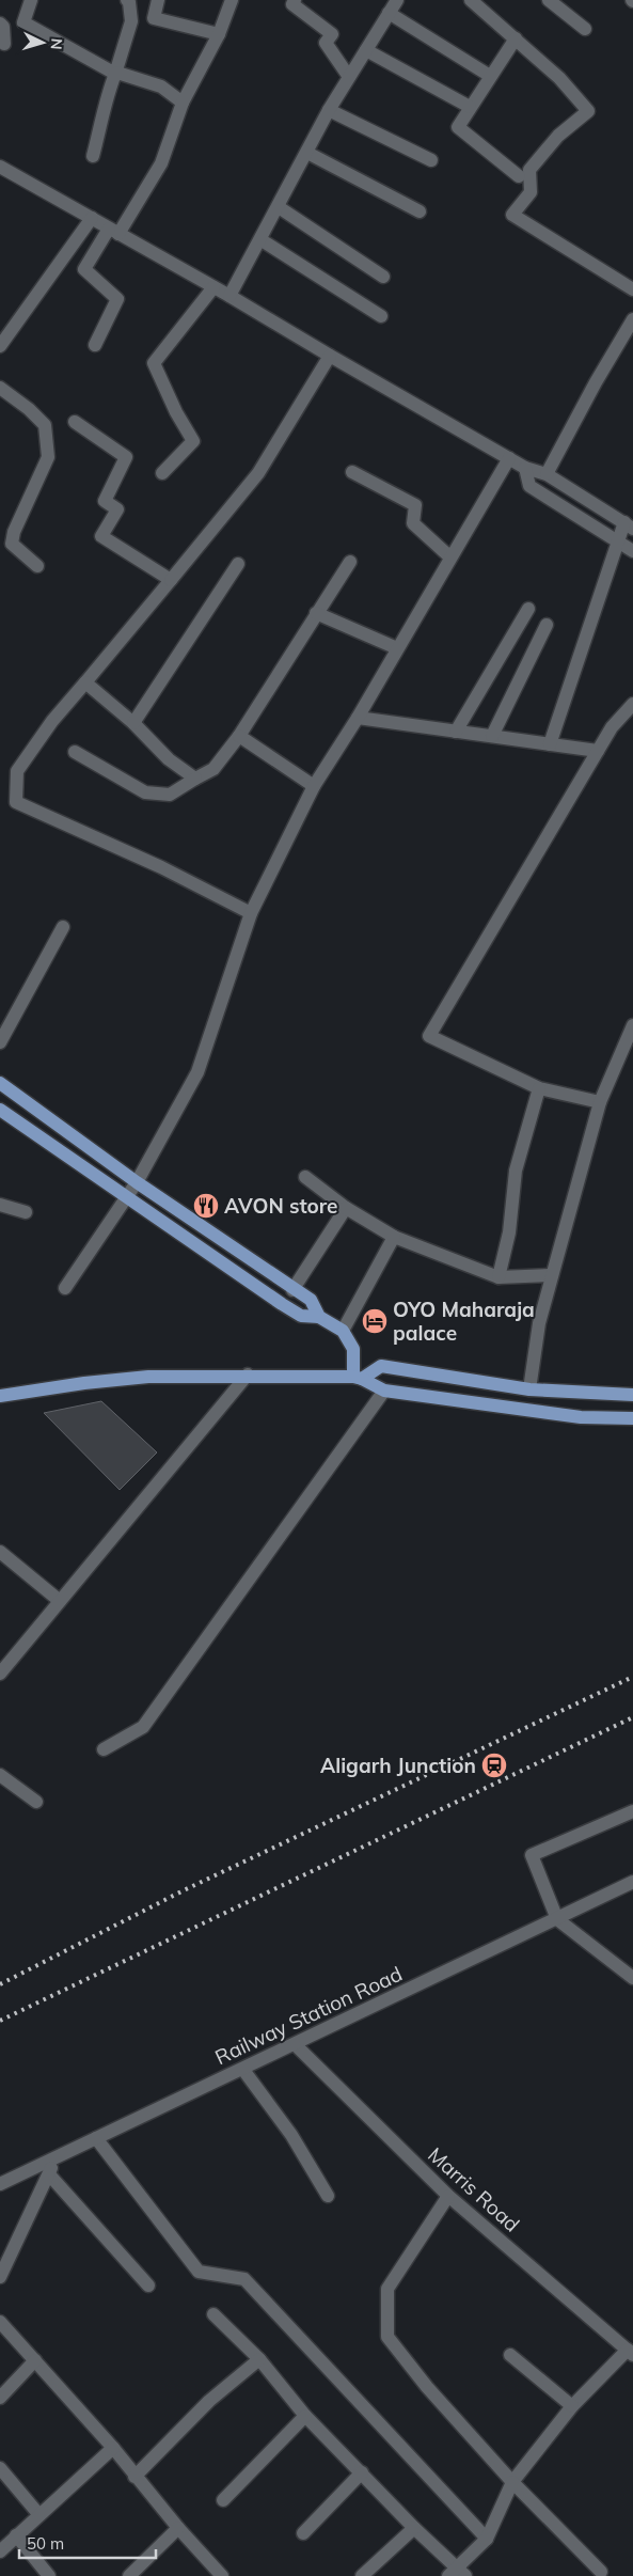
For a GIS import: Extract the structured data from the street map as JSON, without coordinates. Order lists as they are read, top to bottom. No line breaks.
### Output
{"streets":{"street":["Railway Station Road","Marris Road"]},"crossings":[["Railway Station Road","Marris Road"]],"places":{"restaurant":["AVON store"],"hotel":["OYO Maharaja palace"],"station":["Aligarh Junction"]},"scale_bar":"50 m","north":"right"}
